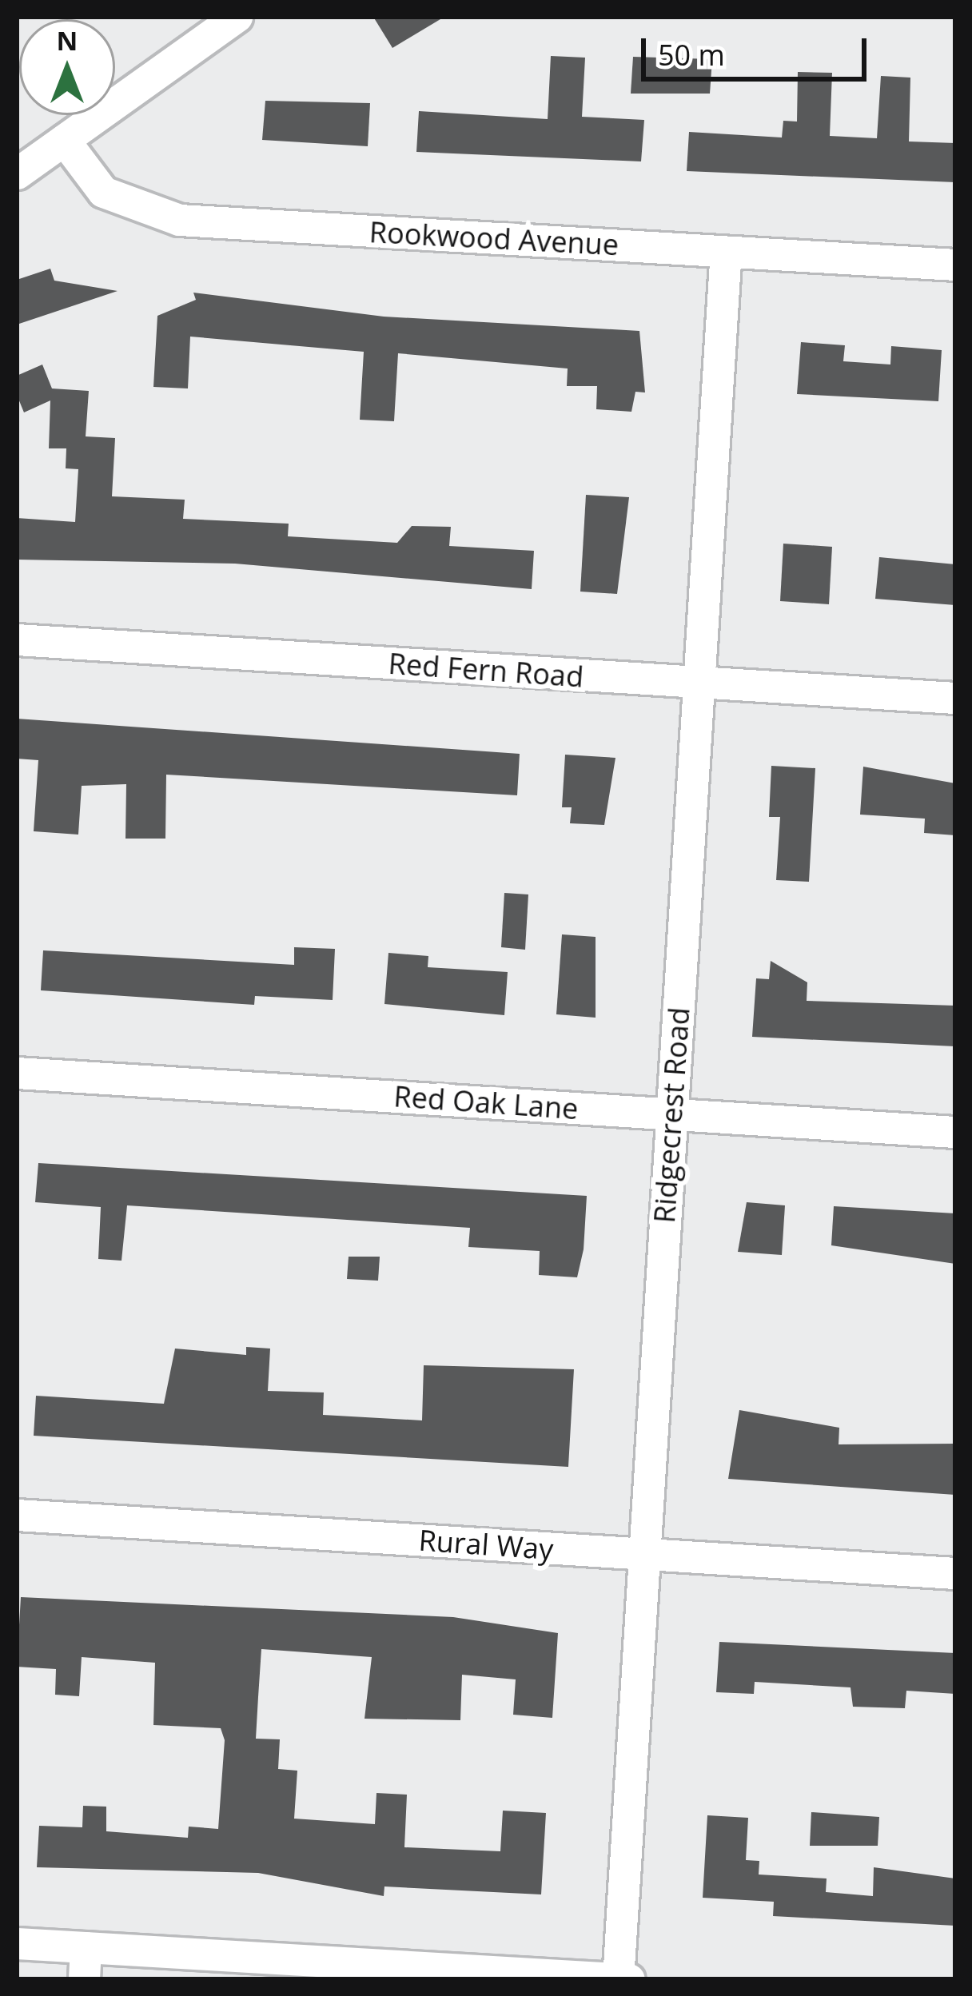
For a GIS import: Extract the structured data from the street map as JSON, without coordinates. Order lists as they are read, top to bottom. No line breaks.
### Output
{"streets":{"street":["Rookwood Avenue","Red Fern Road","Red Oak Lane","Ridgecrest Road","Rural Way"]},"crossings":[["Rookwood Avenue","Ridgecrest Road"],["Red Fern Road","Ridgecrest Road"],["Red Oak Lane","Ridgecrest Road"],["Ridgecrest Road","Rural Way"]],"scale_bar":"50 m","north":"top"}
